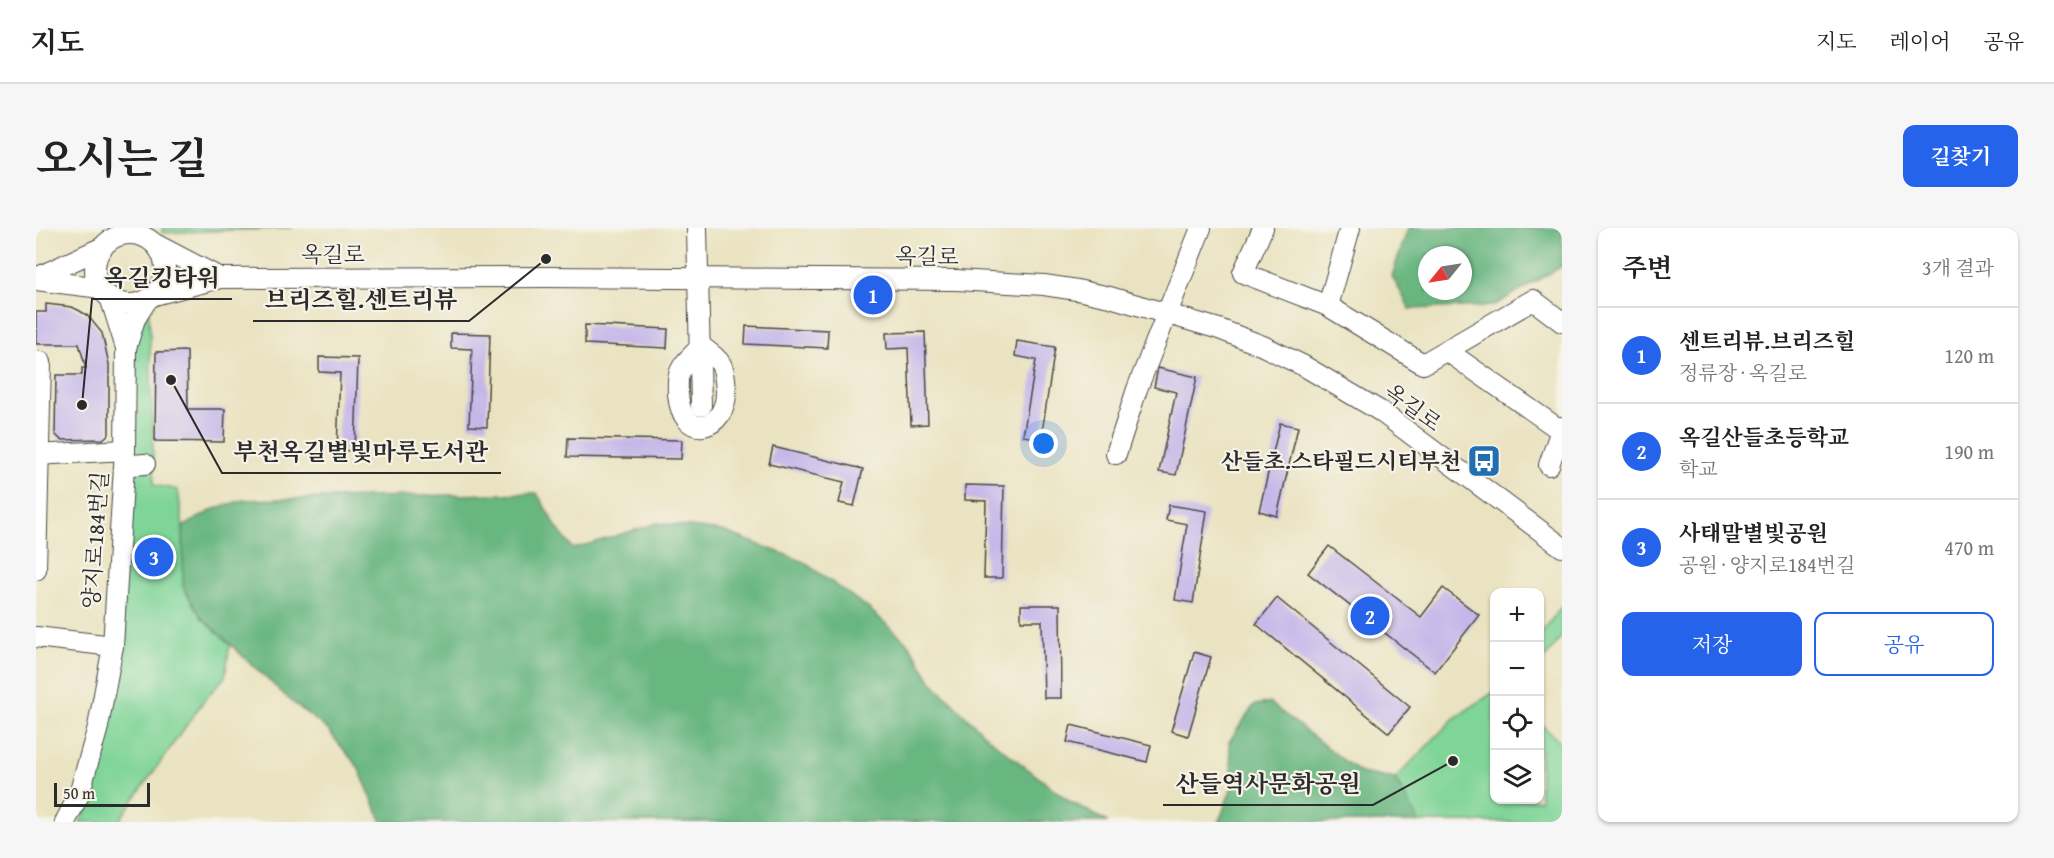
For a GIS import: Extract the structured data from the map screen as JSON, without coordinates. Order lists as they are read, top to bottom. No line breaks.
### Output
{"streets":{"street":["옥길로","양지로184번길"]},"places":{"other":["브리즈힐.센트리뷰","부천옥길별빛마루도서관","옥길킹타워","산들역사문화공원"],"bus stop":["산들초.스타필드시티부천"]},"scale_bar":"50 m","north":"bottom left","page":{"header":"지도","nav":["지도","레이어","공유"],"title":"오시는 길","buttons":["길찾기",["저장","공유"]],"heading":["주변","3개 결과"],"pins":["1","3","2"],"list":[{"mark":"1","name":"센트리뷰.브리즈힐","note":"정류장 · 옥길로","value":"120 m"},{"mark":"2","name":"옥길산들초등학교","note":"학교","value":"190 m"},{"mark":"3","name":"사태말별빛공원","note":"공원 · 양지로184번길","value":"470 m"}],"map_buttons":["+","−"],"scale":"50 m"}}
